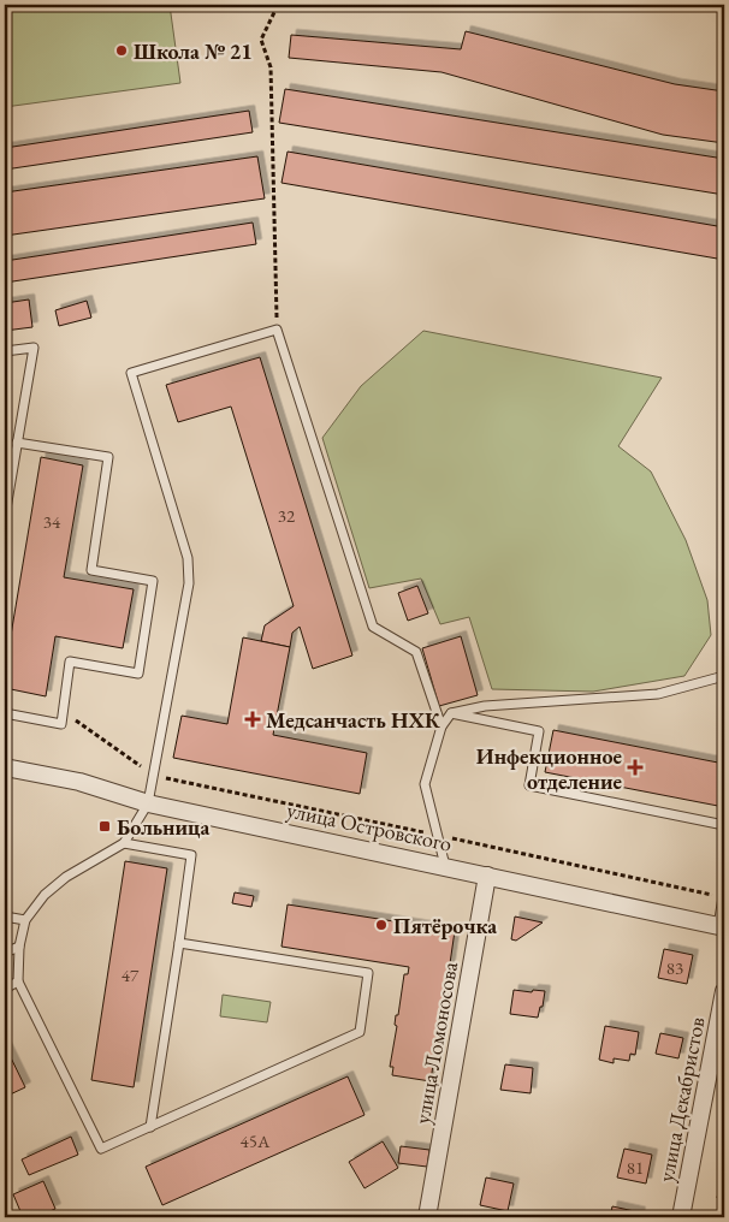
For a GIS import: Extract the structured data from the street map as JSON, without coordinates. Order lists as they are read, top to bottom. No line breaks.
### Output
{"streets":{"street":["улица Островского","улица Ломоносова","улица Декабристов"]},"crossings":[["улица Островского","улица Ломоносова"]],"places":{"other":["Школа № 21","Пятёрочка"],"health":["Медсанчасть НХК","Инфекционное отделение"],"transit":["Больница"]},"house_numbers":["32","34","83","47","45А","81"]}
